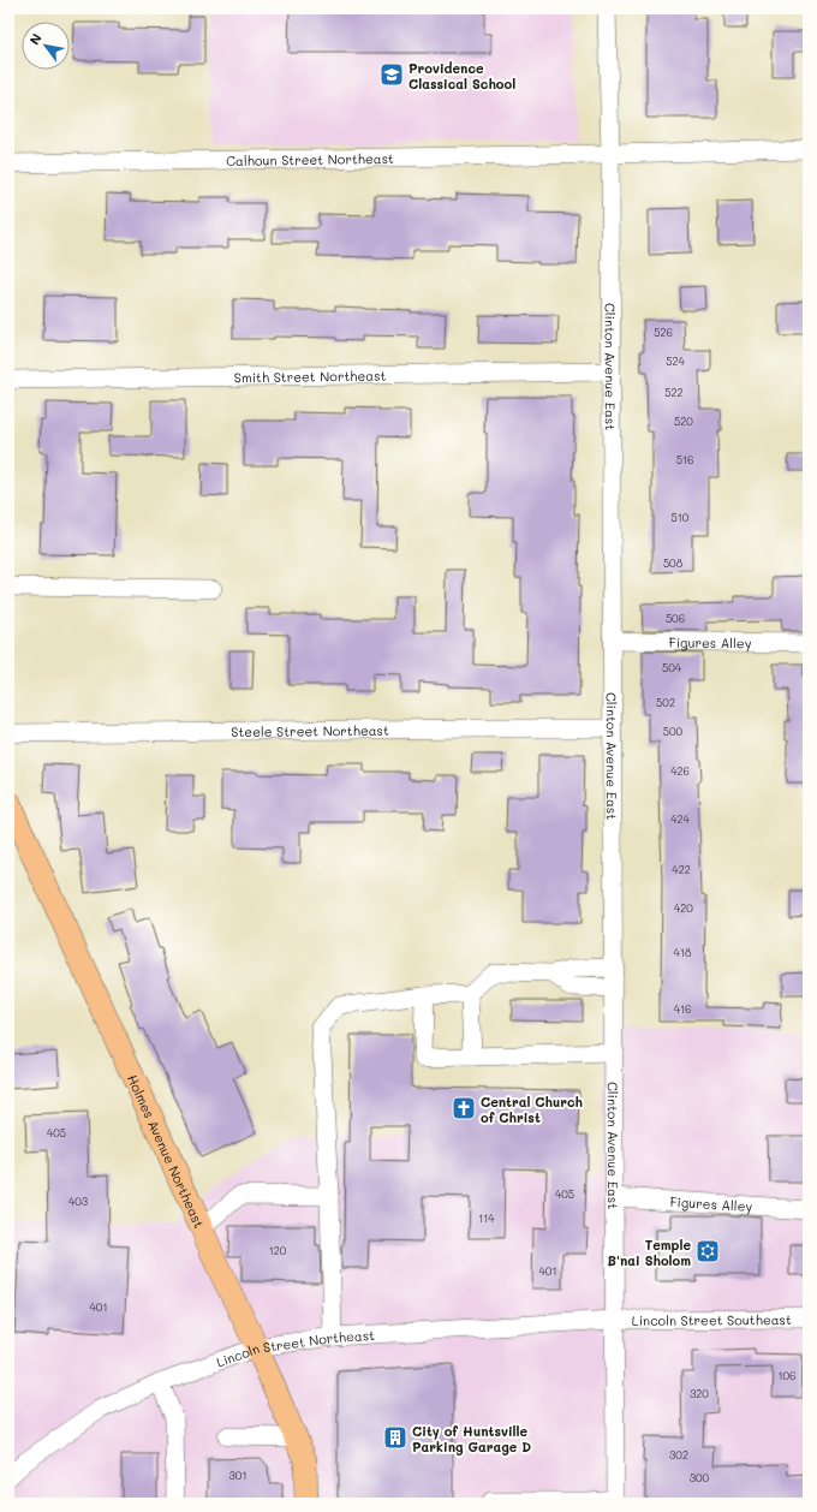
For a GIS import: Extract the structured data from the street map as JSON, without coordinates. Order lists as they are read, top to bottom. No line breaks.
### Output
{"streets":{"main road":["Holmes Avenue Northeast"],"street":["Calhoun Street Northeast","Clinton Avenue East","Smith Street Northeast","Figures Alley","Steele Street Northeast","Lincoln Street Southeast","Lincoln Street Northeast"]},"crossings":[["Calhoun Street Northeast","Clinton Avenue East"],["Clinton Avenue East","Smith Street Northeast"],["Clinton Avenue East","Figures Alley"],["Clinton Avenue East","Steele Street Northeast"],["Clinton Avenue East","Lincoln Street Southeast"],["Clinton Avenue East","Lincoln Street Northeast"],["Holmes Avenue Northeast","Lincoln Street Northeast"],["Lincoln Street Southeast","Lincoln Street Northeast"]],"places":{"school or university":["Providence Classical School"],"church":["Central Church of Christ"],"synagogue":["Temple B'nai Sholom"],"building":["City of Huntsville Parking Garage D"]},"house_numbers":["526","524","522","520","516","510","508","506","504","502","500","426","424","422","420","418","416","405","405","403","114","120","401","401","106","320","302","301","300"],"north":"top left"}
